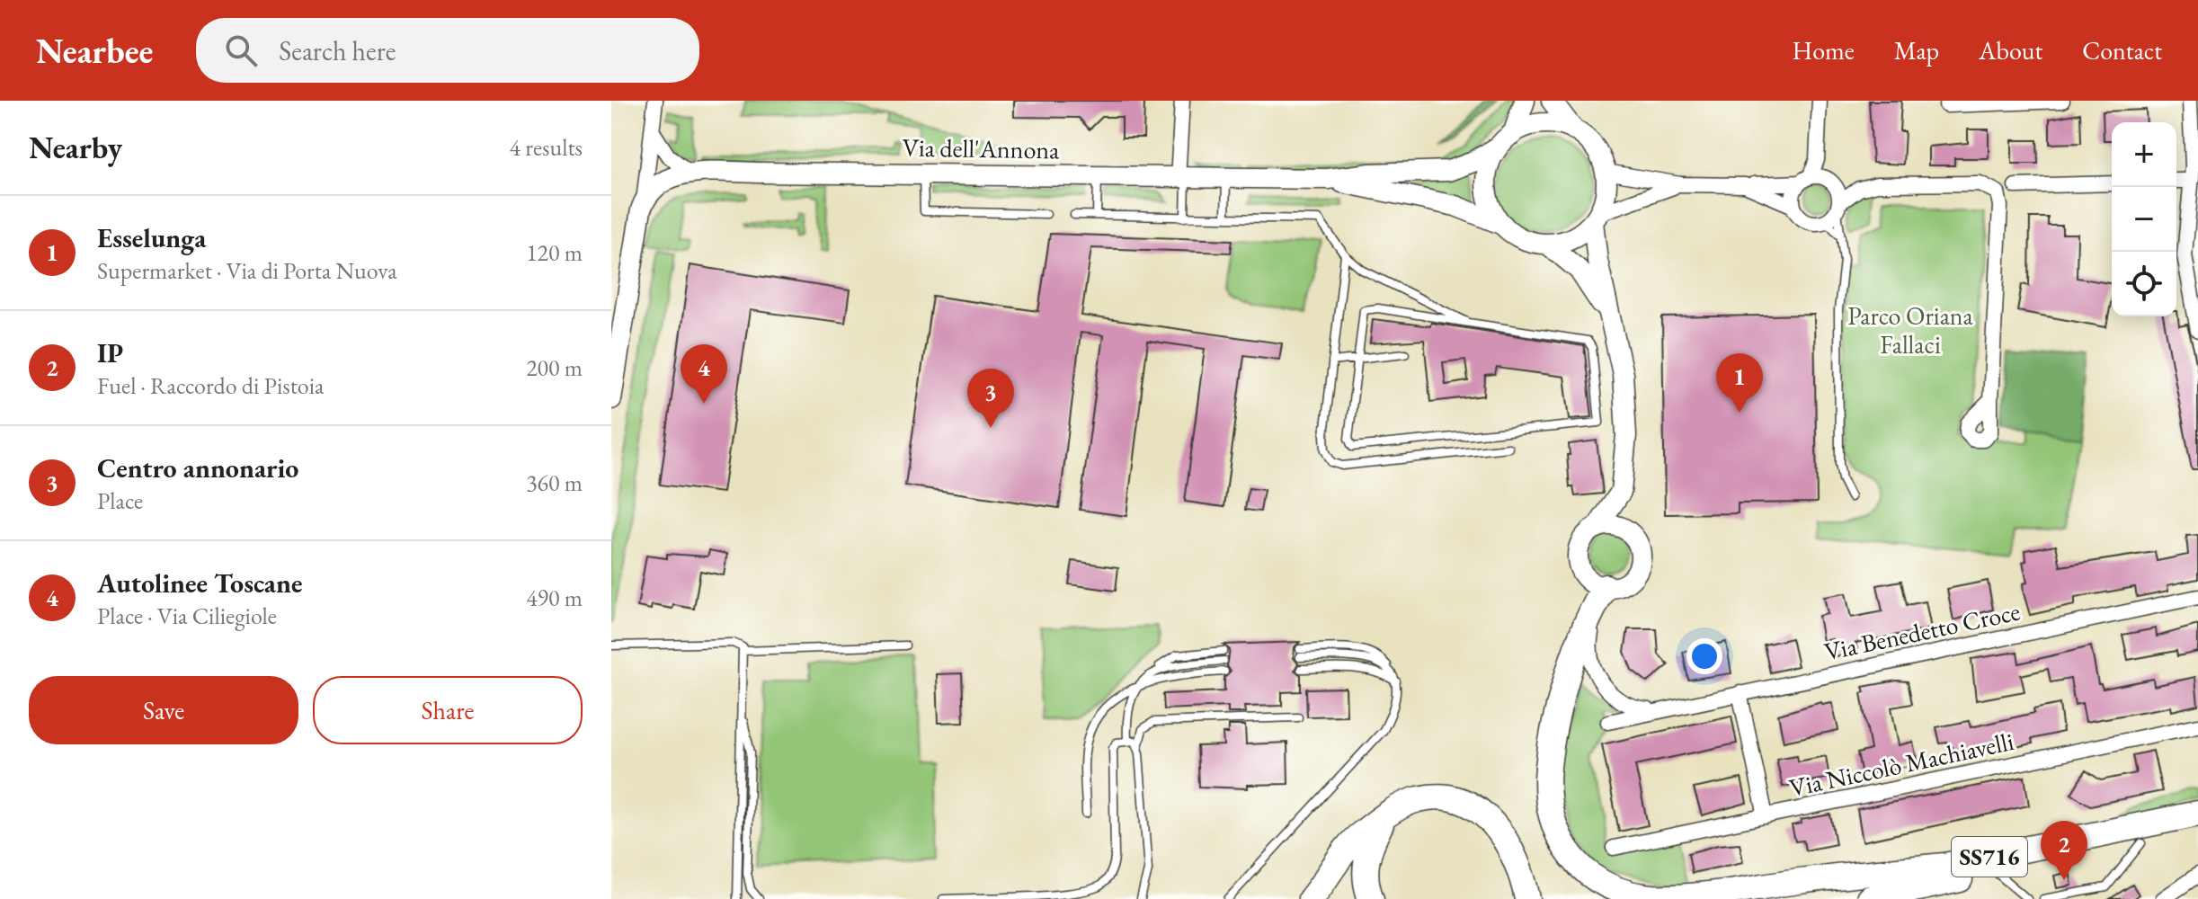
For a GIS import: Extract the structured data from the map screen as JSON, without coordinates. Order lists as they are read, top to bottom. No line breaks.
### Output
{"streets":{"highway":["SS716"],"street":["Via dell'Annona","Via Benedetto Croce","Via Niccolò Machiavelli"]},"parks":["Parco Oriana Fallaci"],"page":{"header":"Nearbee","search":"Search here","nav":["Home","Map","About","Contact"],"heading":["Nearby","4 results"],"map_buttons":["+","−"],"list":[{"mark":"1","name":"Esselunga","note":"Supermarket · Via di Porta Nuova","value":"120 m"},{"mark":"2","name":"IP","note":"Fuel · Raccordo di Pistoia","value":"200 m"},{"mark":"3","name":"Centro annonario","note":"Place","value":"360 m"},{"mark":"4","name":"Autolinee Toscane","note":"Place · Via Ciliegiole","value":"490 m"}],"pins":["4","1","3","2"],"buttons":["Save","Share"]}}
